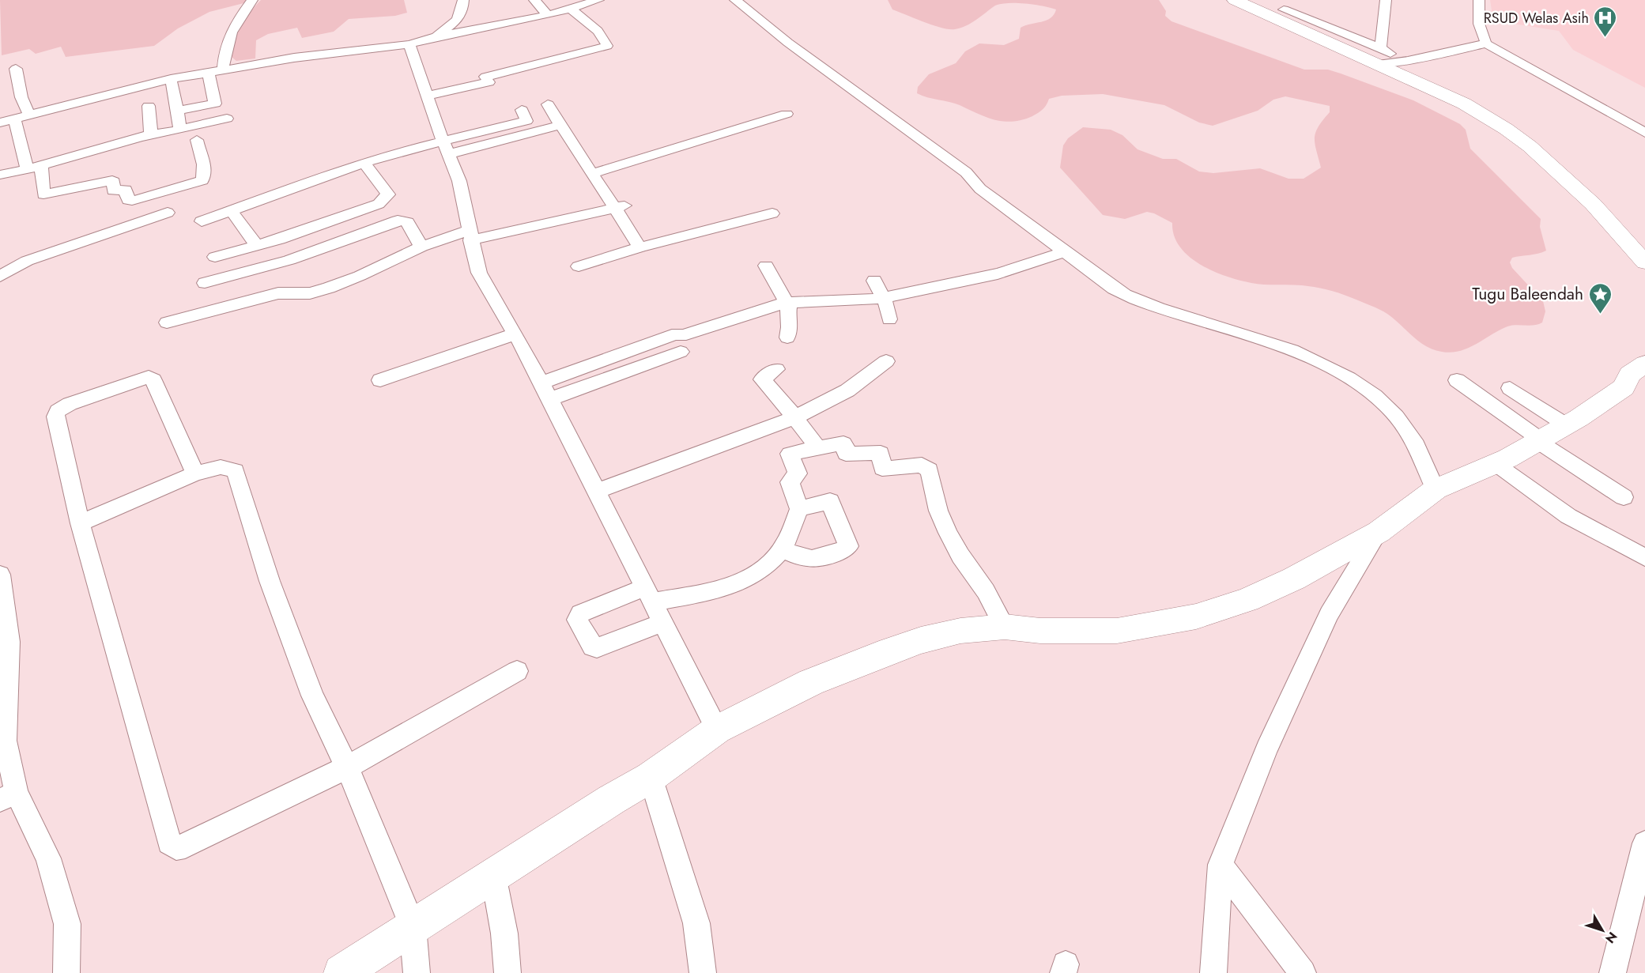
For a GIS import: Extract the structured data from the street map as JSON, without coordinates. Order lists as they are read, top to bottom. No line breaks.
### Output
{"places":{"hospital":["RSUD Welas Asih"],"place":["Tugu Baleendah"]},"north":"bottom right"}
